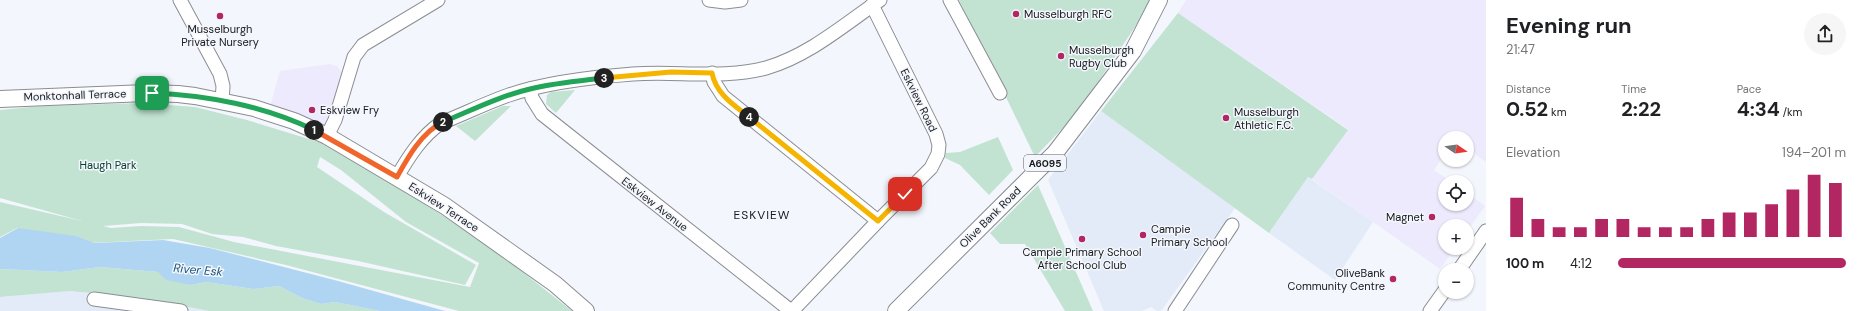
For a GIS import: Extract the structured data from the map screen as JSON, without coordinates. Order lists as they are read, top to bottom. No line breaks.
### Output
{"streets":{"main road":["Monktonhall Terrace","A6095","Eskview Terrace","Olive Bank Road"],"street":["Eskview Road","Eskview Avenue"]},"crossings":[["Monktonhall Terrace","Eskview Terrace"],["Eskview Road","Eskview Avenue"]],"districts":["ESKVIEW"],"water":["River Esk"],"parks":["Haugh Park"],"places":["Musselburgh RFC","Musselburgh Private Nursery","Musselburgh Rugby Club","Eskview Fry","Musselburgh Athletic F.C.","Magnet","Campie Primary School","Campie Primary School After School Club","OliveBank Community Centre"],"north":"right","page":{"heading":["Evening run","21:47"],"pins":["3","4","2","1"],"stats":[["Distance","0.52 km"],["Time","2:22"],["Pace","4:34 /km"]],"map_buttons":["+","−"],"chart":["Elevation","194–201 m"],"list":[{"name":"100 m","note":"4:12"}]}}
